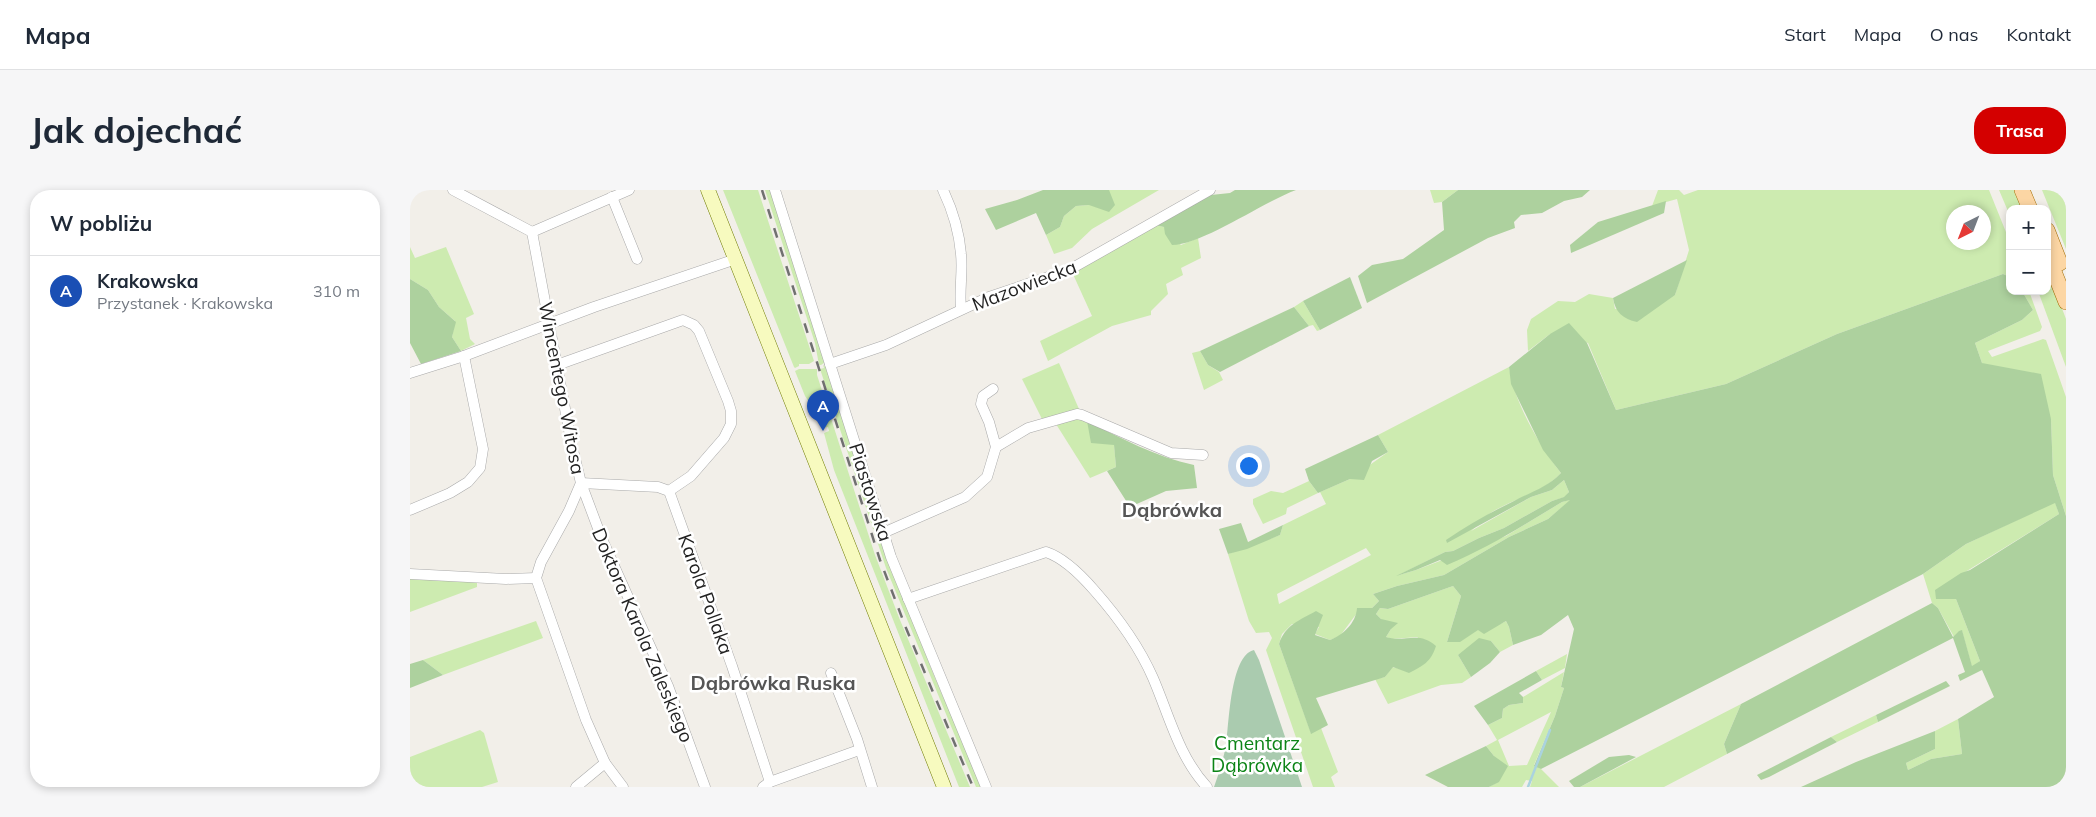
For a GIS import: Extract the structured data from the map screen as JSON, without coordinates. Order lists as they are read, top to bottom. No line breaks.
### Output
{"streets":{"street":["Mazowiecka","Wincentego Witosa","Piastowska","Karola Pollaka","Doktora Karola Zaleskiego"]},"crossings":[["Mazowiecka","Piastowska"],["Wincentego Witosa","Karola Pollaka"],["Wincentego Witosa","Doktora Karola Zaleskiego"],["Karola Pollaka","Doktora Karola Zaleskiego"]],"districts":["Dąbrówka","Dąbrówka Ruska"],"parks":["Cmentarz Dąbrówka"],"north":"bottom left","page":{"header":"Mapa","nav":["Start","Mapa","O nas","Kontakt"],"buttons":"Trasa","title":"Jak dojechać","heading":"W pobliżu","map_buttons":["+","−"],"list":[{"mark":"A","name":"Krakowska","note":"Przystanek · Krakowska","value":"310 m"}],"pins":"A"}}
